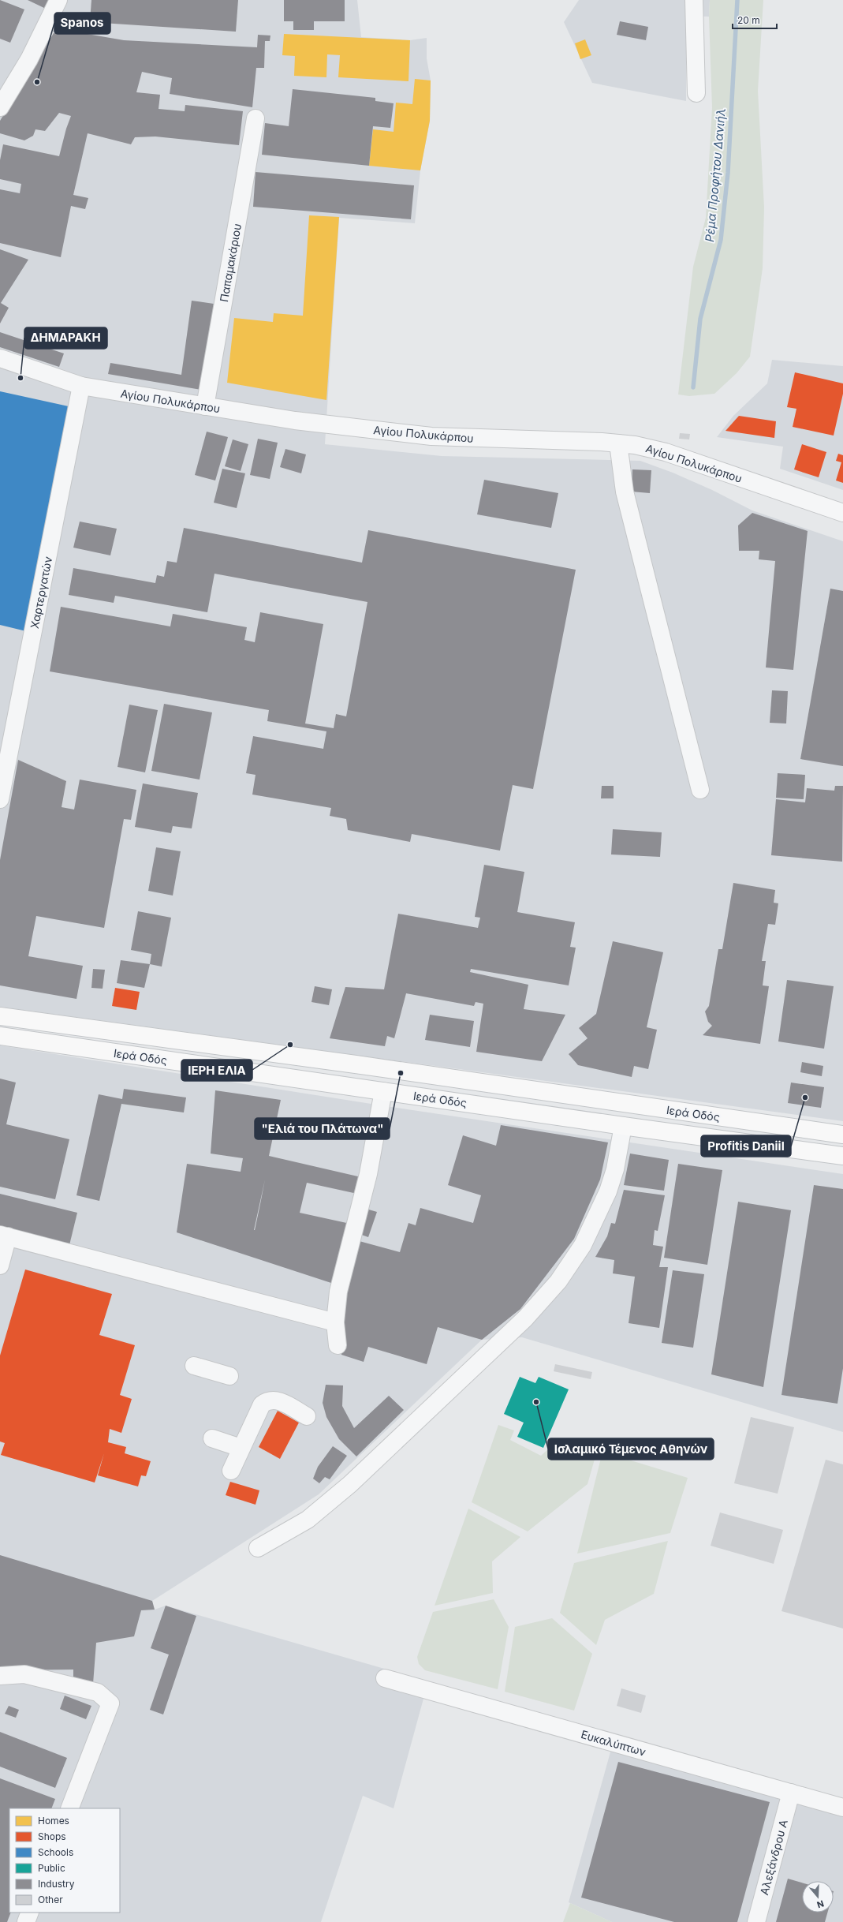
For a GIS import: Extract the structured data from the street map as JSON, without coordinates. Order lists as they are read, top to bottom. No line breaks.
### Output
{"streets":{"main road":["Ιερά Οδός"],"street":["Παπαμακάριου","Αγίου Πολυκάρπου","Χαρτεργατών","Ευκαλύπτων","Αλεξάνδρου Α"]},"crossings":[["Παπαμακάριου","Αγίου Πολυκάρπου"],["Αγίου Πολυκάρπου","Χαρτεργατών"],["Ευκαλύπτων","Αλεξάνδρου Α"]],"water":["Ρέμα Προφήτου Δανιήλ"],"places":["Spanos","ΔΗΜΑΡΑΚΗ","ΙΕΡΗ ΕΛΙΑ","\"Ελιά του Πλάτωνα\"","Profitis Daniil","Ισλαμικό Τέμενος Αθηνών"],"legend":["Homes","Shops","Schools","Public","Industry","Other"],"scale_bar":"20 m","north":"bottom"}
